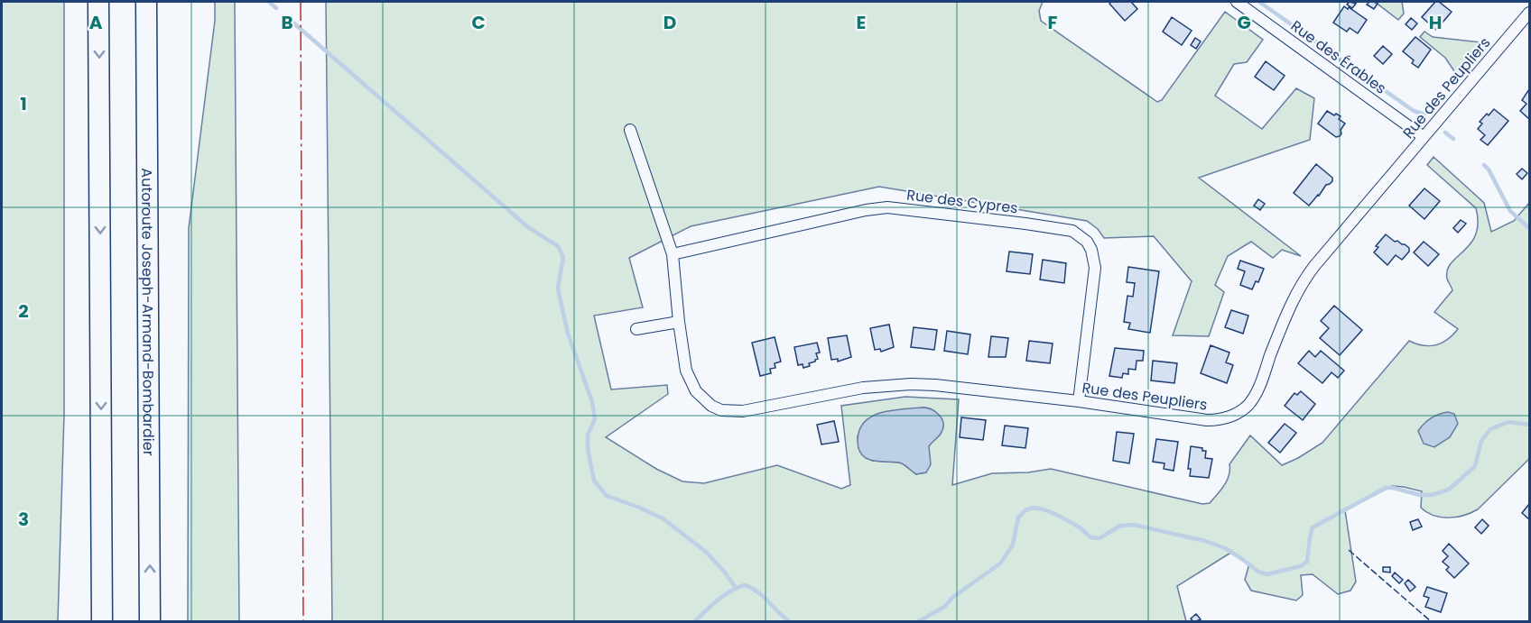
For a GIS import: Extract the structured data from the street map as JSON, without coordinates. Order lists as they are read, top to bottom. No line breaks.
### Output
{"streets":{"highway":["Autoroute Joseph-Armand-Bombardier"],"street":["Rue des Érables","Rue des Peupliers","Rue des Cypres"]},"crossings":[["Rue des Érables","Rue des Peupliers"],["Rue des Peupliers","Rue des Cypres"]],"grid":{"columns":["A","B","C","D","E","F","G","H"],"rows":["1","2","3"]}}
